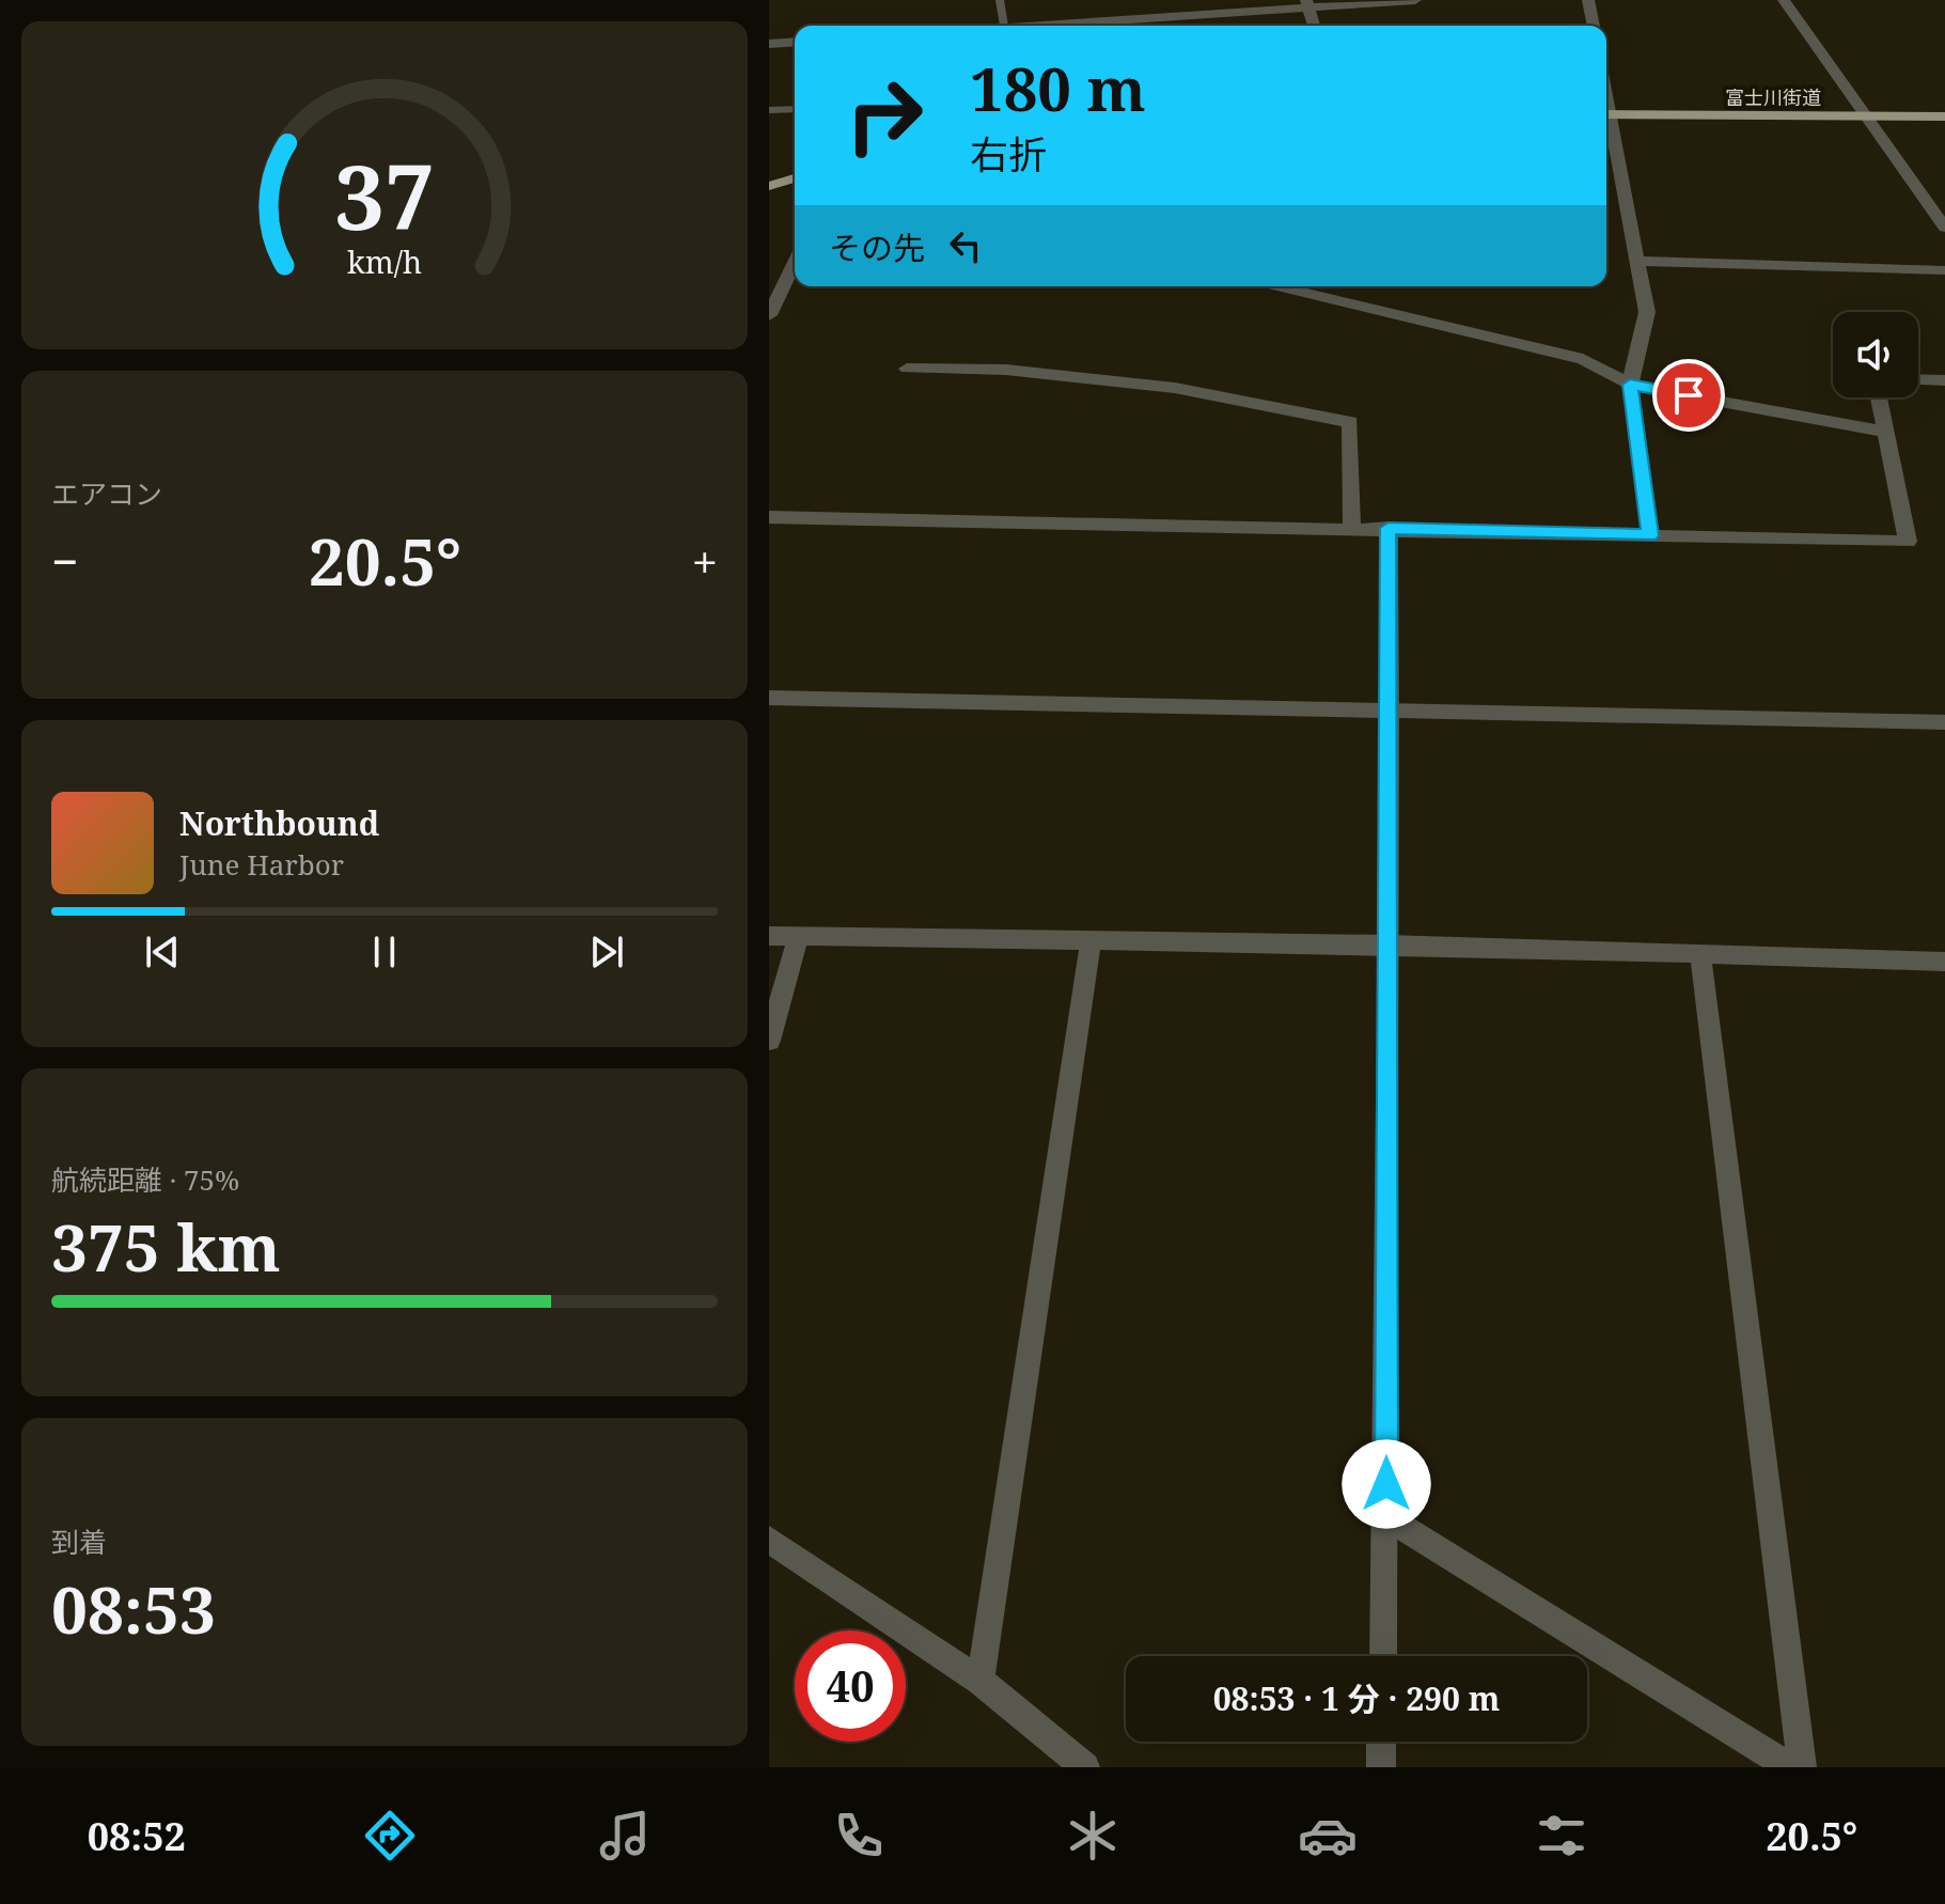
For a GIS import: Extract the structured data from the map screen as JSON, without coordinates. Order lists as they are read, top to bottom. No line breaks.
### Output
{"streets":{"main road":["富士川街道"]},"page":{"turn":["180 m","右折"],"then":"その先","tile":["エアコン",["航続距離 · 75%","375 km"],["到着","08:53"]],"heat":["−","20.5°","+"],"song":["Northbound","June Harbor"],"limit":"40","trip":"08:53 · 1 分 · 290 m","tabs":["08:52","20.5°"],"gauge":["37","km/h"]}}
